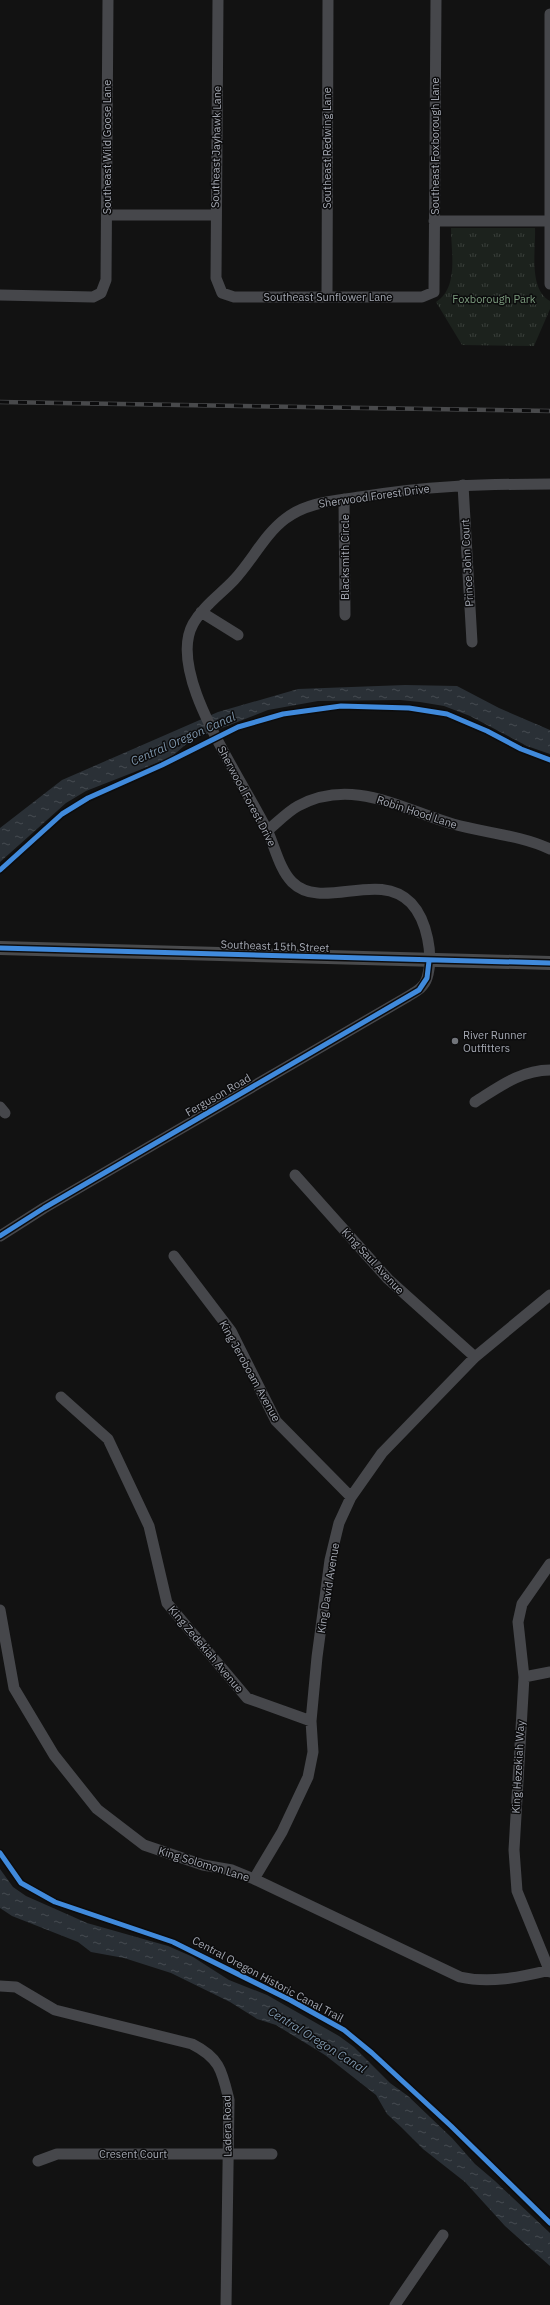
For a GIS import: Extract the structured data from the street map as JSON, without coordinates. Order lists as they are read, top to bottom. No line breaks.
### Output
{"streets":{"main road":["Southeast 15th Street"],"street":["Southeast Foxborough Lane","Southeast Wild Goose Lane","Southeast Jayhawk Lane","Southeast Redwing Lane","Southeast Sunflower Lane","Sherwood Forest Drive","Blacksmith Circle","Prince John Court","Robin Hood Lane","Ferguson Road","King Saul Avenue","King Jeroboam Avenue","King David Avenue","King Zedekiah Avenue","King Hezekiah Way","King Solomon Lane","Ladera Road","Cresent Court"],"cycle path":["Central Oregon Historic Canal Trail"]},"crossings":[["Southeast Foxborough Lane","Southeast Sunflower Lane"],["Southeast Jayhawk Lane","Southeast Sunflower Lane"],["Southeast Redwing Lane","Southeast Sunflower Lane"],["Sherwood Forest Drive","Blacksmith Circle"],["Sherwood Forest Drive","Prince John Court"],["Sherwood Forest Drive","Robin Hood Lane"],["Sherwood Forest Drive","Southeast 15th Street"],["Sherwood Forest Drive","Ferguson Road"],["Southeast 15th Street","Ferguson Road"],["King Saul Avenue","King David Avenue"],["King Jeroboam Avenue","King David Avenue"],["King David Avenue","King Zedekiah Avenue"],["King David Avenue","King Solomon Lane"],["King Hezekiah Way","King Solomon Lane"],["Ladera Road","Cresent Court"]],"water":["Central Oregon Canal"],"parks":["Foxborough Park"],"places":["River Runner Outfitters"]}
